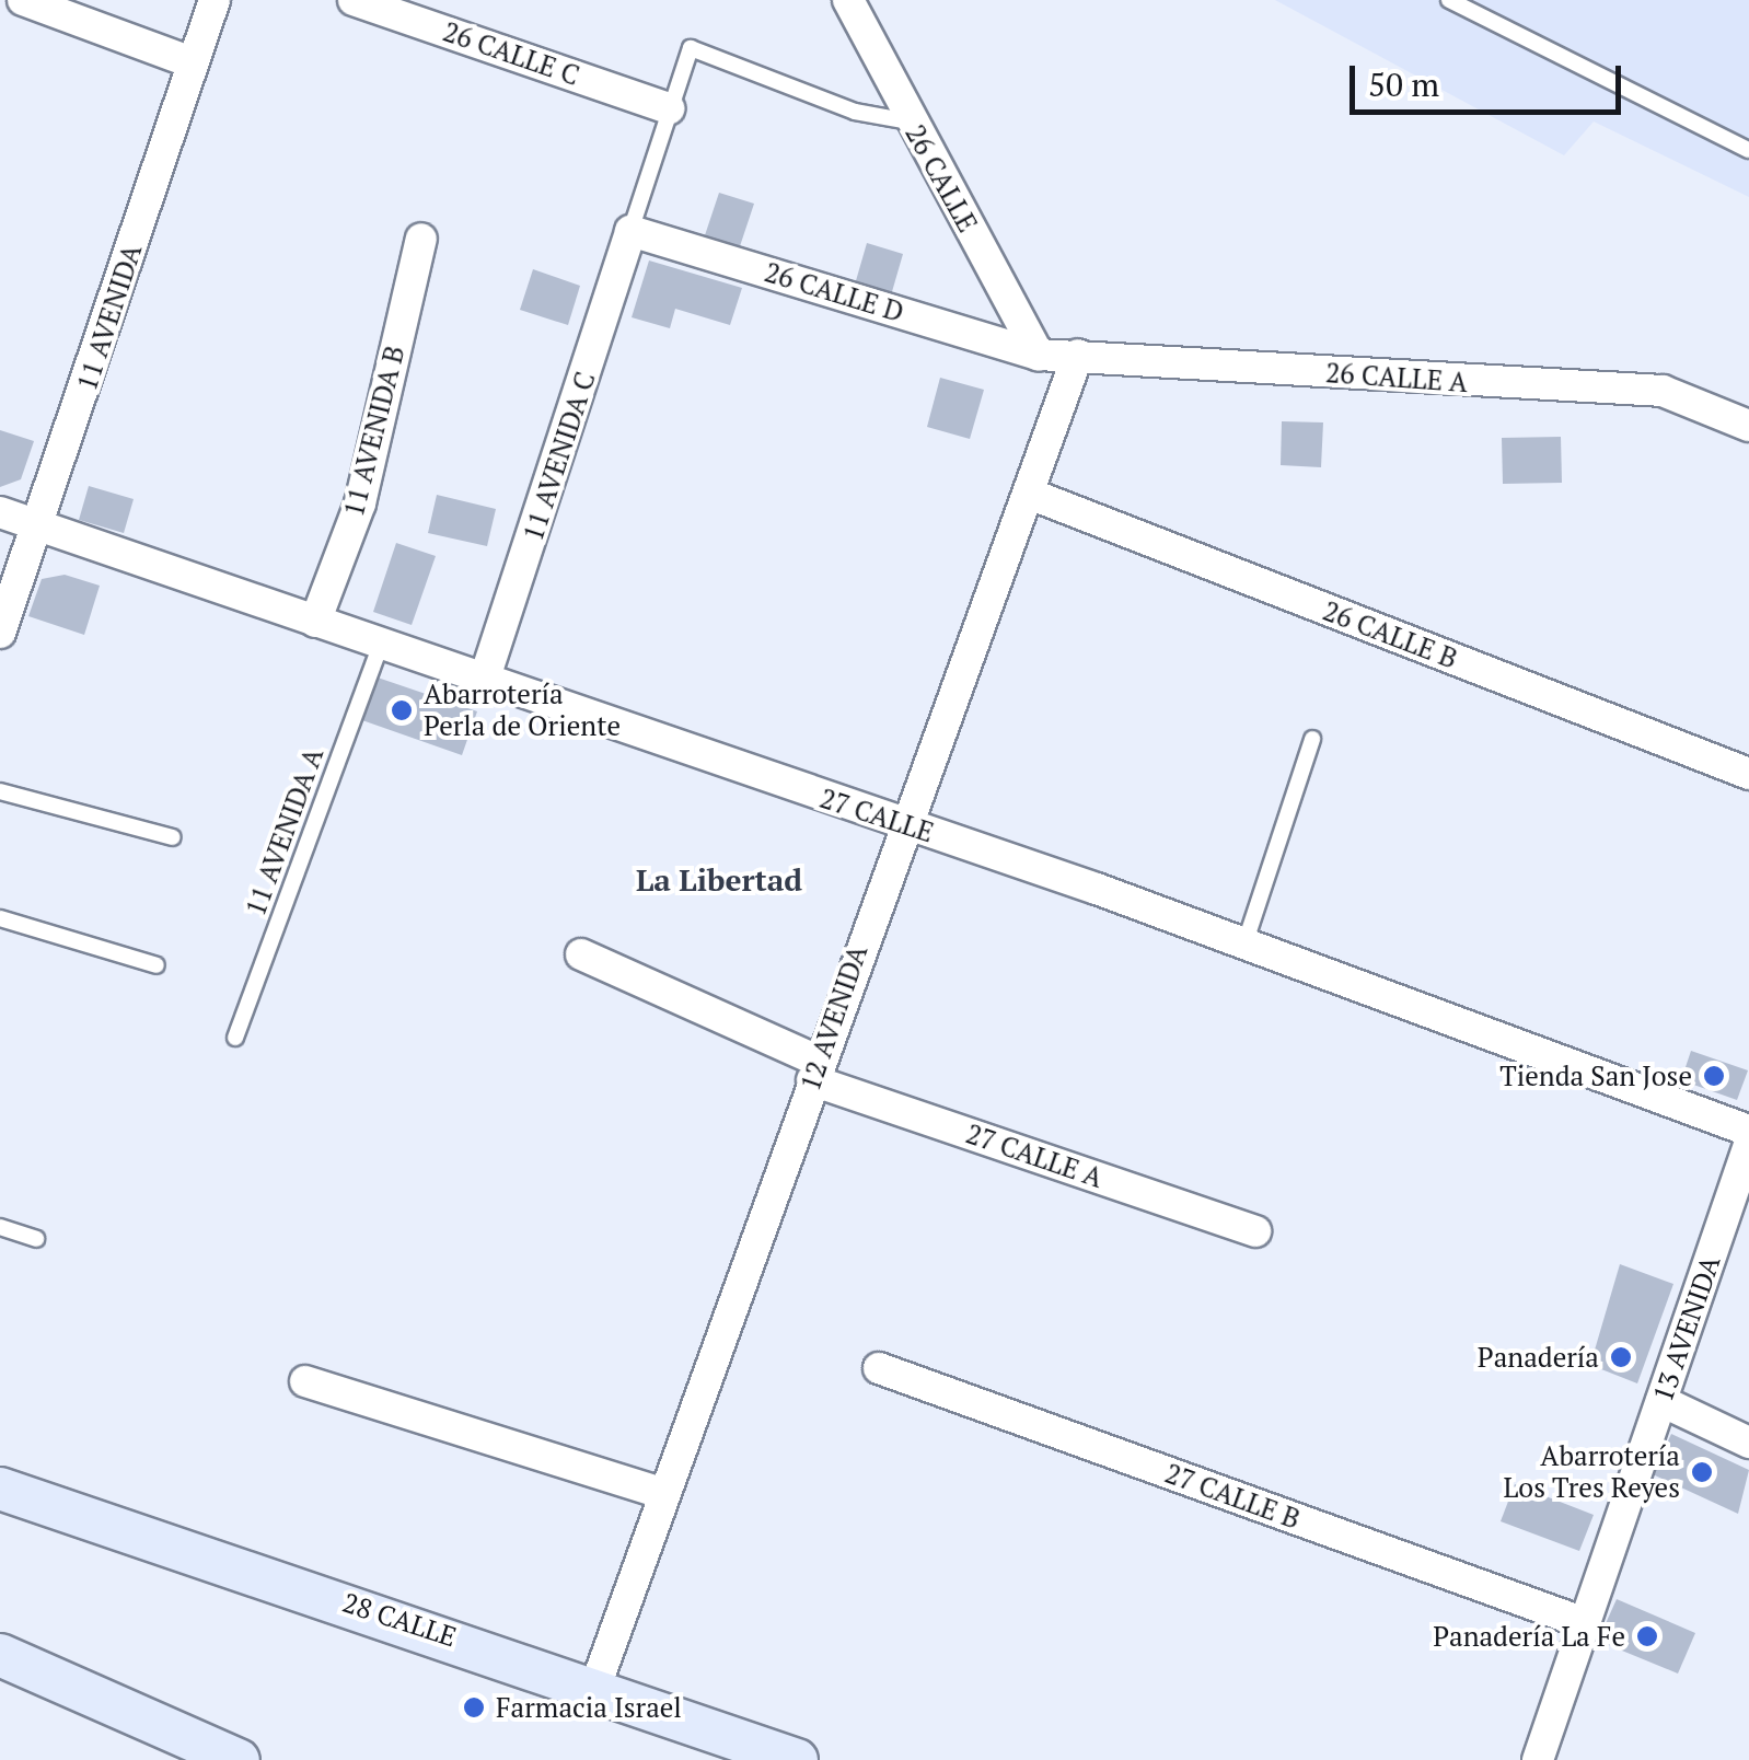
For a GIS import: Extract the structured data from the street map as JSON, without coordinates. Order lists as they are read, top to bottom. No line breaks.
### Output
{"streets":{"main road":["28 CALLE"],"street":["26 CALLE C","26 CALLE","26 CALLE D","11 AVENIDA","26 CALLE A","11 AVENIDA B","11 AVENIDA C","26 CALLE B","27 CALLE","12 AVENIDA","27 CALLE A","13 AVENIDA","27 CALLE B"],"lane":["11 AVENIDA A"]},"crossings":[["26 CALLE","26 CALLE D"],["26 CALLE","26 CALLE A"],["26 CALLE D","26 CALLE A"],["26 CALLE D","11 AVENIDA C"],["11 AVENIDA","27 CALLE"],["26 CALLE A","12 AVENIDA"],["11 AVENIDA B","27 CALLE"],["11 AVENIDA C","27 CALLE"],["26 CALLE B","12 AVENIDA"],["27 CALLE","11 AVENIDA A"],["27 CALLE","12 AVENIDA"],["12 AVENIDA","27 CALLE A"],["12 AVENIDA","28 CALLE"],["13 AVENIDA","27 CALLE B"]],"districts":["La Libertad"],"places":["Abarrotería Perla de Oriente","Tienda San Jose","Panadería","Abarrotería Los Tres Reyes","Panadería La Fe","Farmacia Israel"],"scale_bar":"50 m"}
